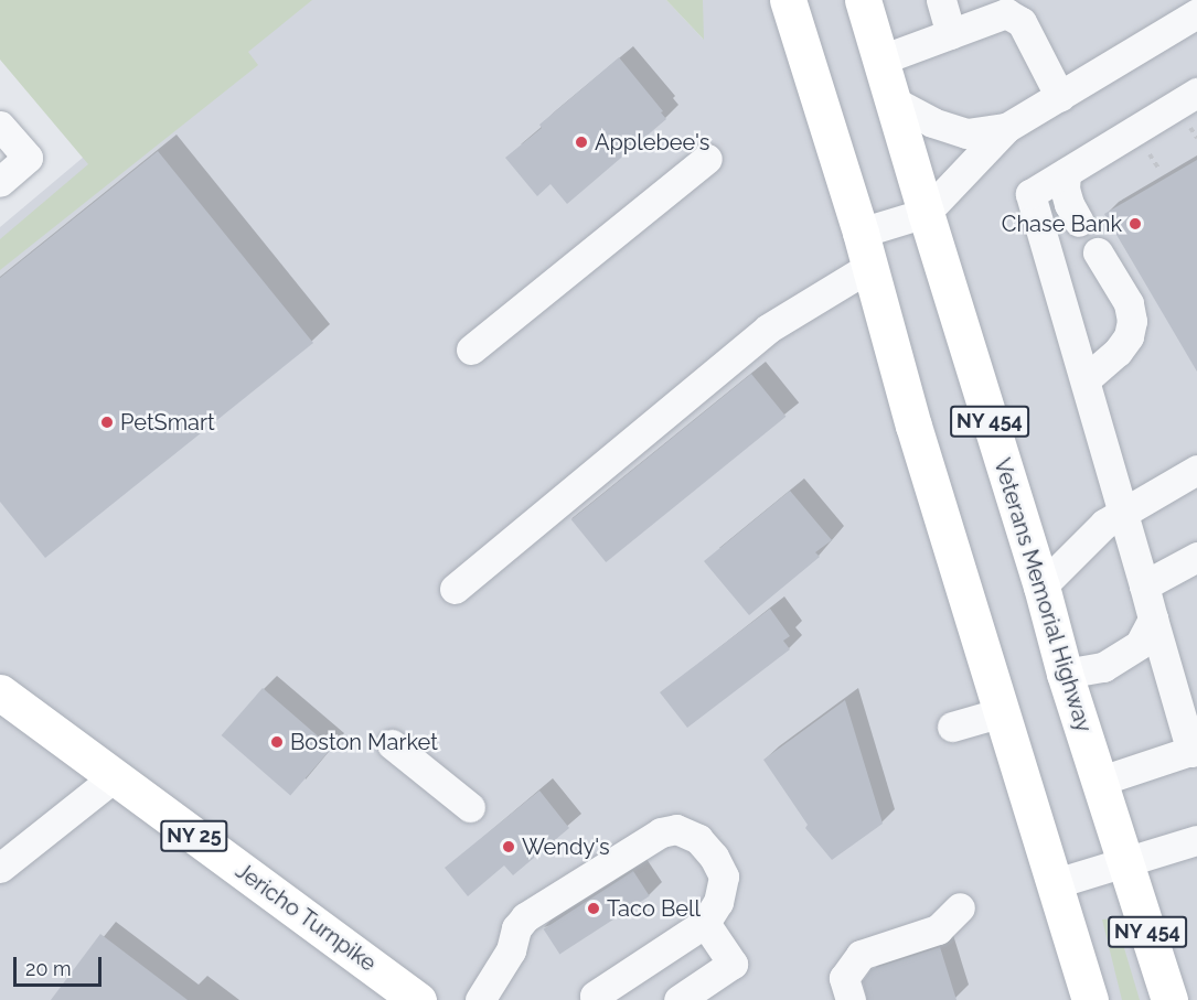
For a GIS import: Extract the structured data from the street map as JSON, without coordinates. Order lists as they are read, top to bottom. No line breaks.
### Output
{"streets":{"main road":["NY 454","Veterans Memorial Highway","NY 25","Jericho Turnpike"]},"places":["Applebee's","Chase Bank","PetSmart","Boston Market","Wendy's","Taco Bell"],"scale_bar":"20 m"}
